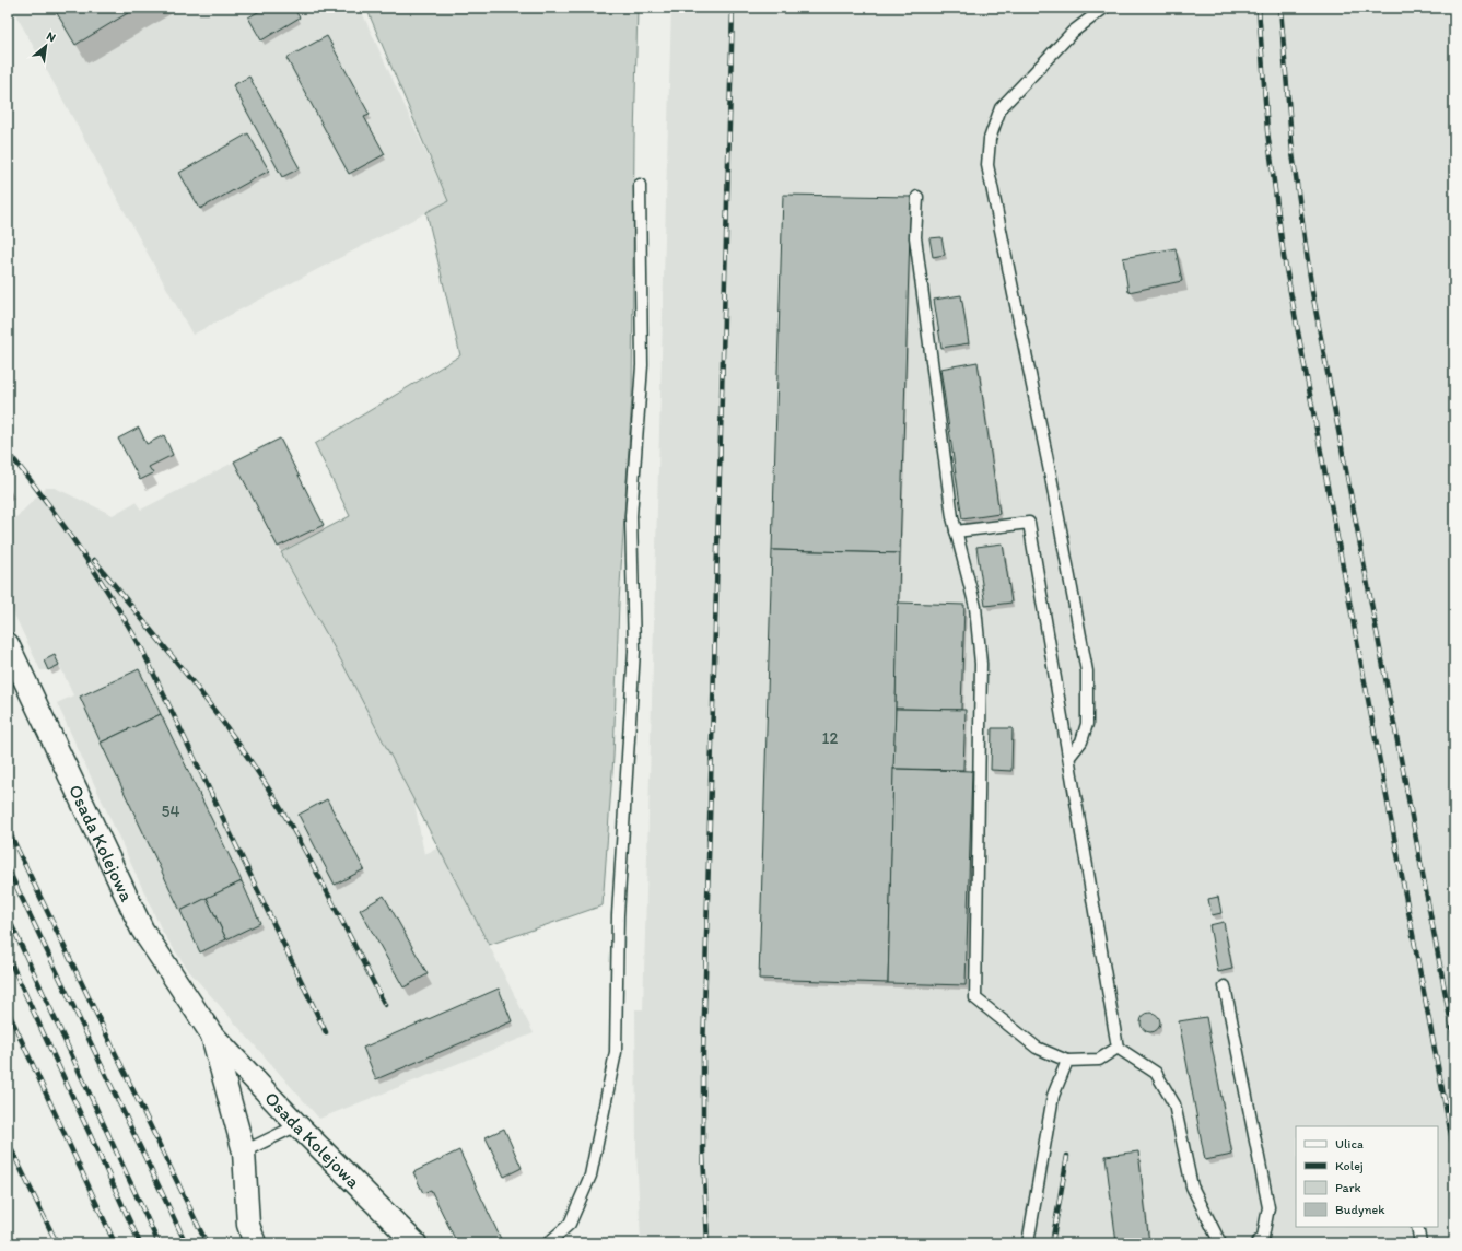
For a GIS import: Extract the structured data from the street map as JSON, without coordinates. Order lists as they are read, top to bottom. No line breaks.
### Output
{"streets":{"street":["Osada Kolejowa"]},"house_numbers":["12","54"],"legend":["Ulica","Kolej","Park","Budynek"],"north":"top right"}
